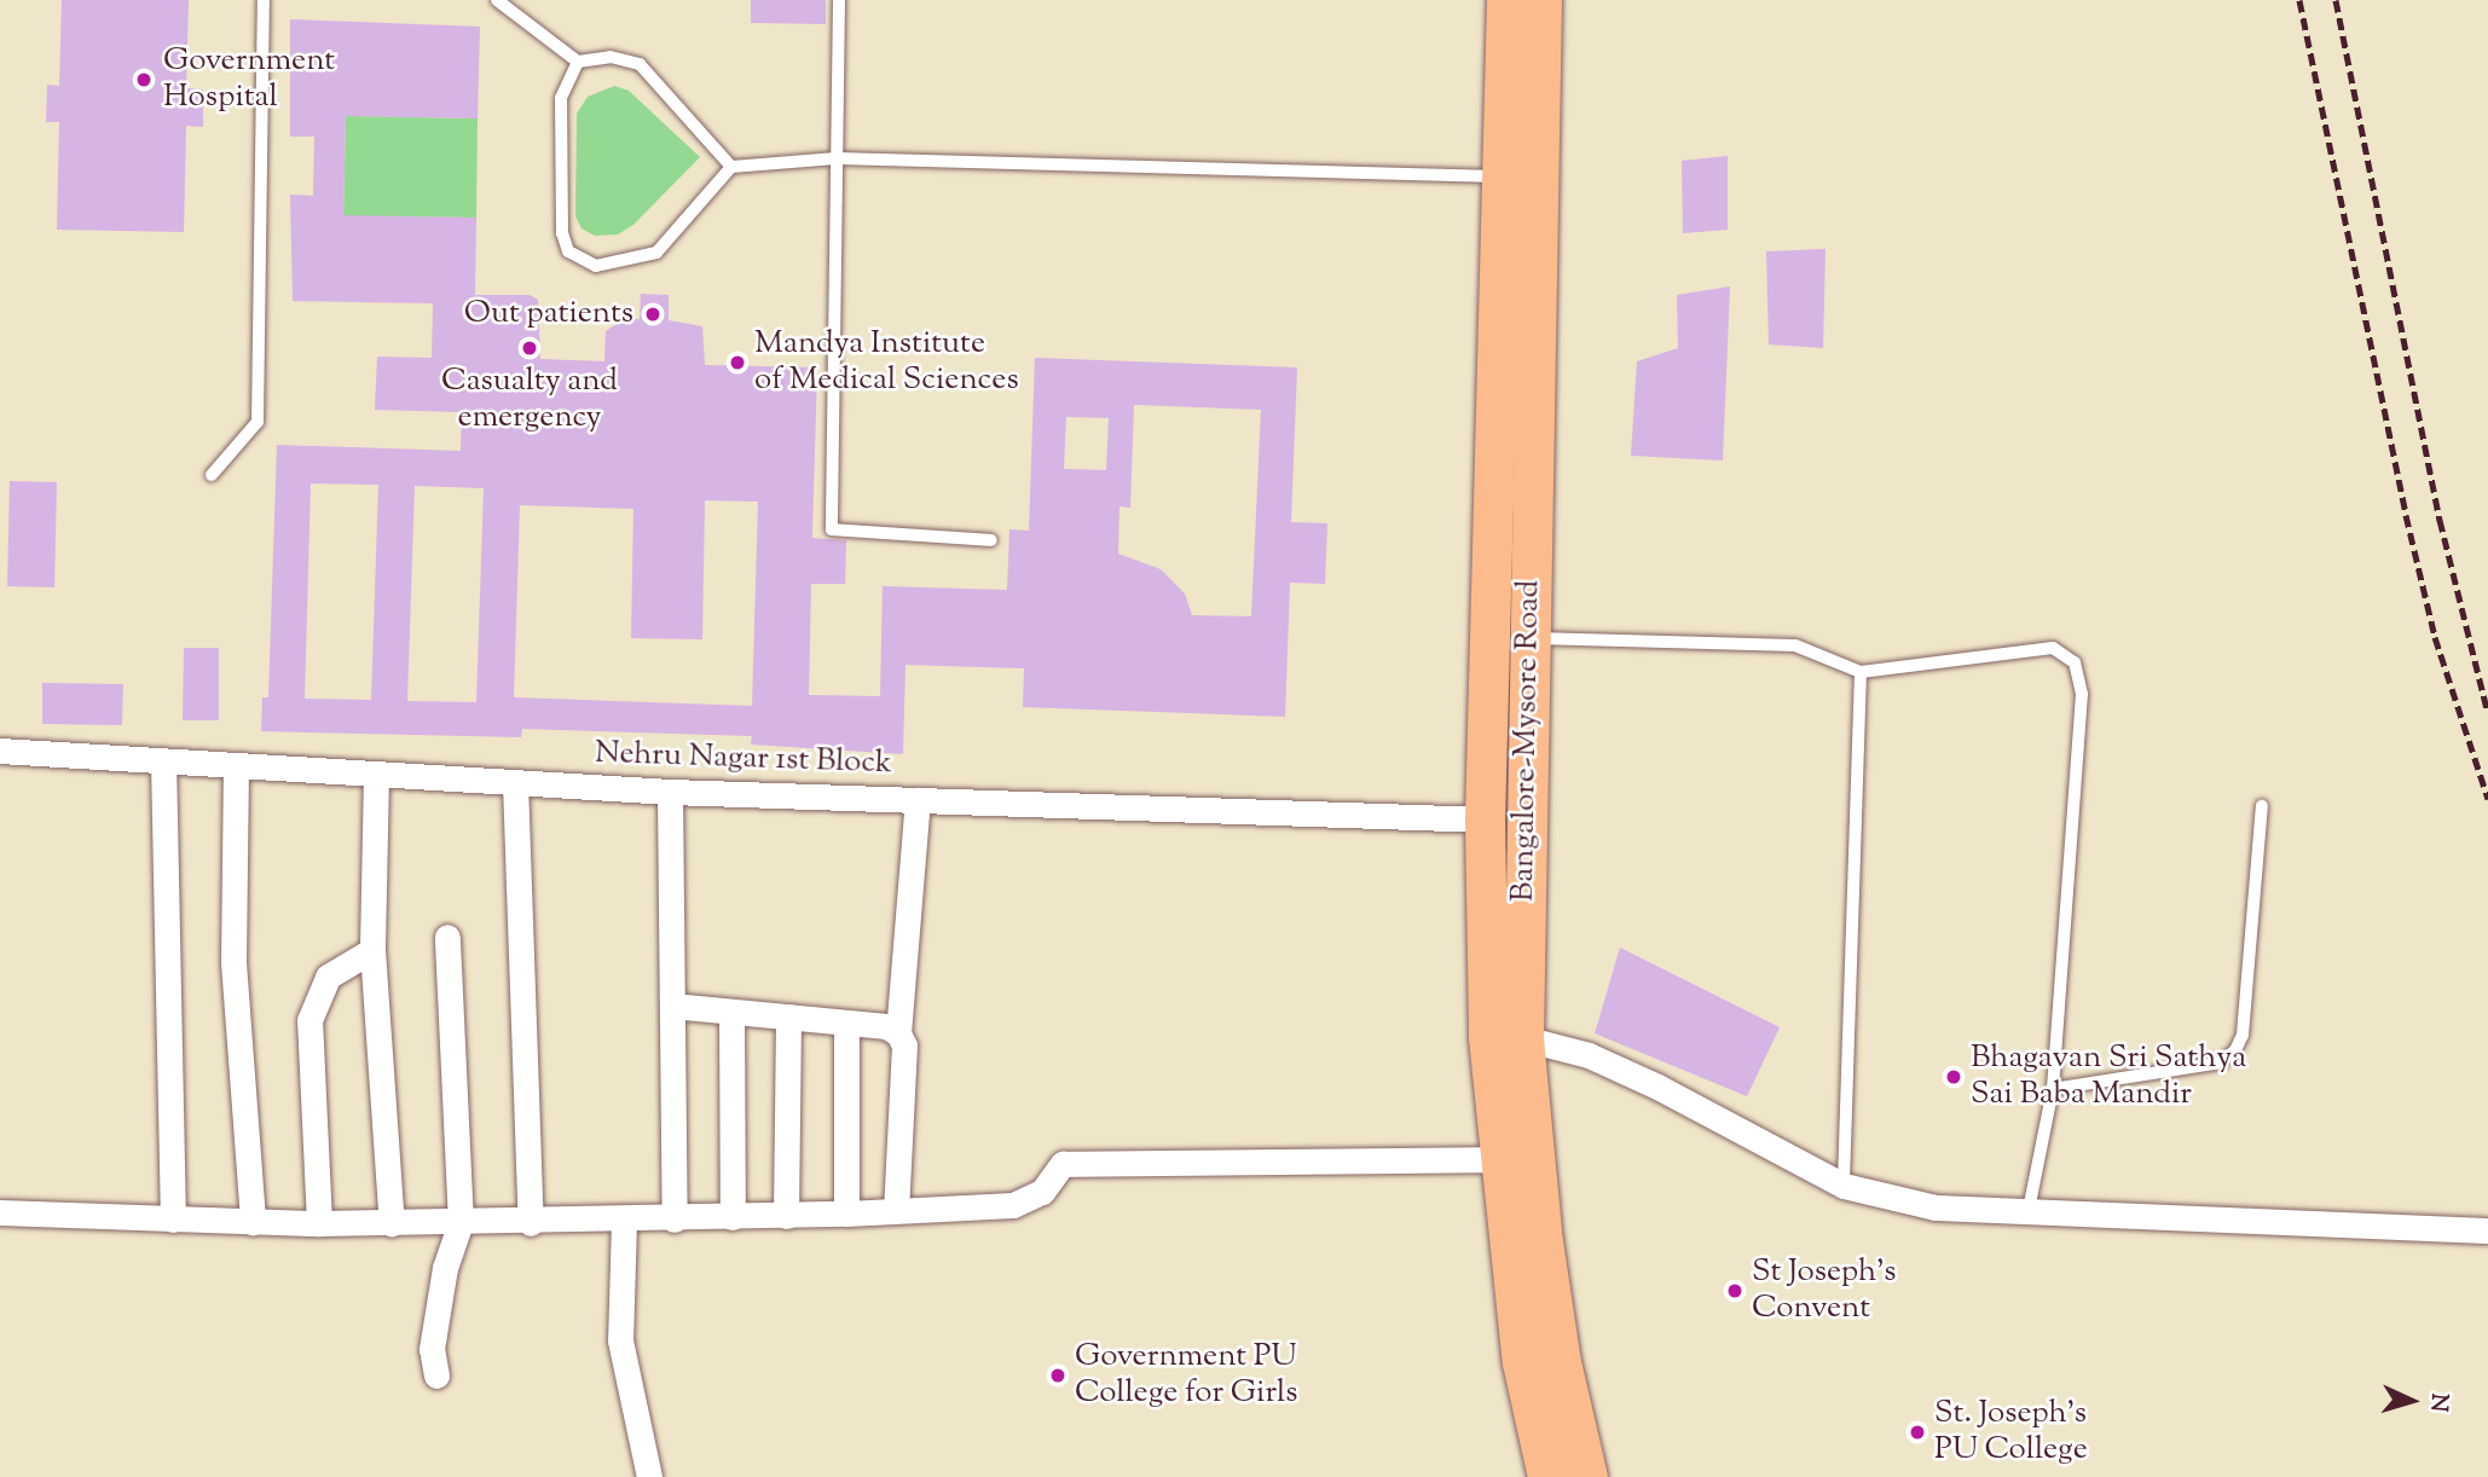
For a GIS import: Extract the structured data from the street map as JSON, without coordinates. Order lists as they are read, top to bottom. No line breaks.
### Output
{"streets":{"main road":["Bangalore-Mysore Road"],"street":["Nehru Nagar 1st Block"]},"crossings":[["Bangalore-Mysore Road","Nehru Nagar 1st Block"]],"places":["Government Hospital","Out patients","Casualty and emergency","Mandya Institute of Medical Sciences","Bhagavan Sri Sathya Sai Baba Mandir","St Joseph's Convent","Government PU College for Girls","St. Joseph’s PU College"],"north":"right"}
